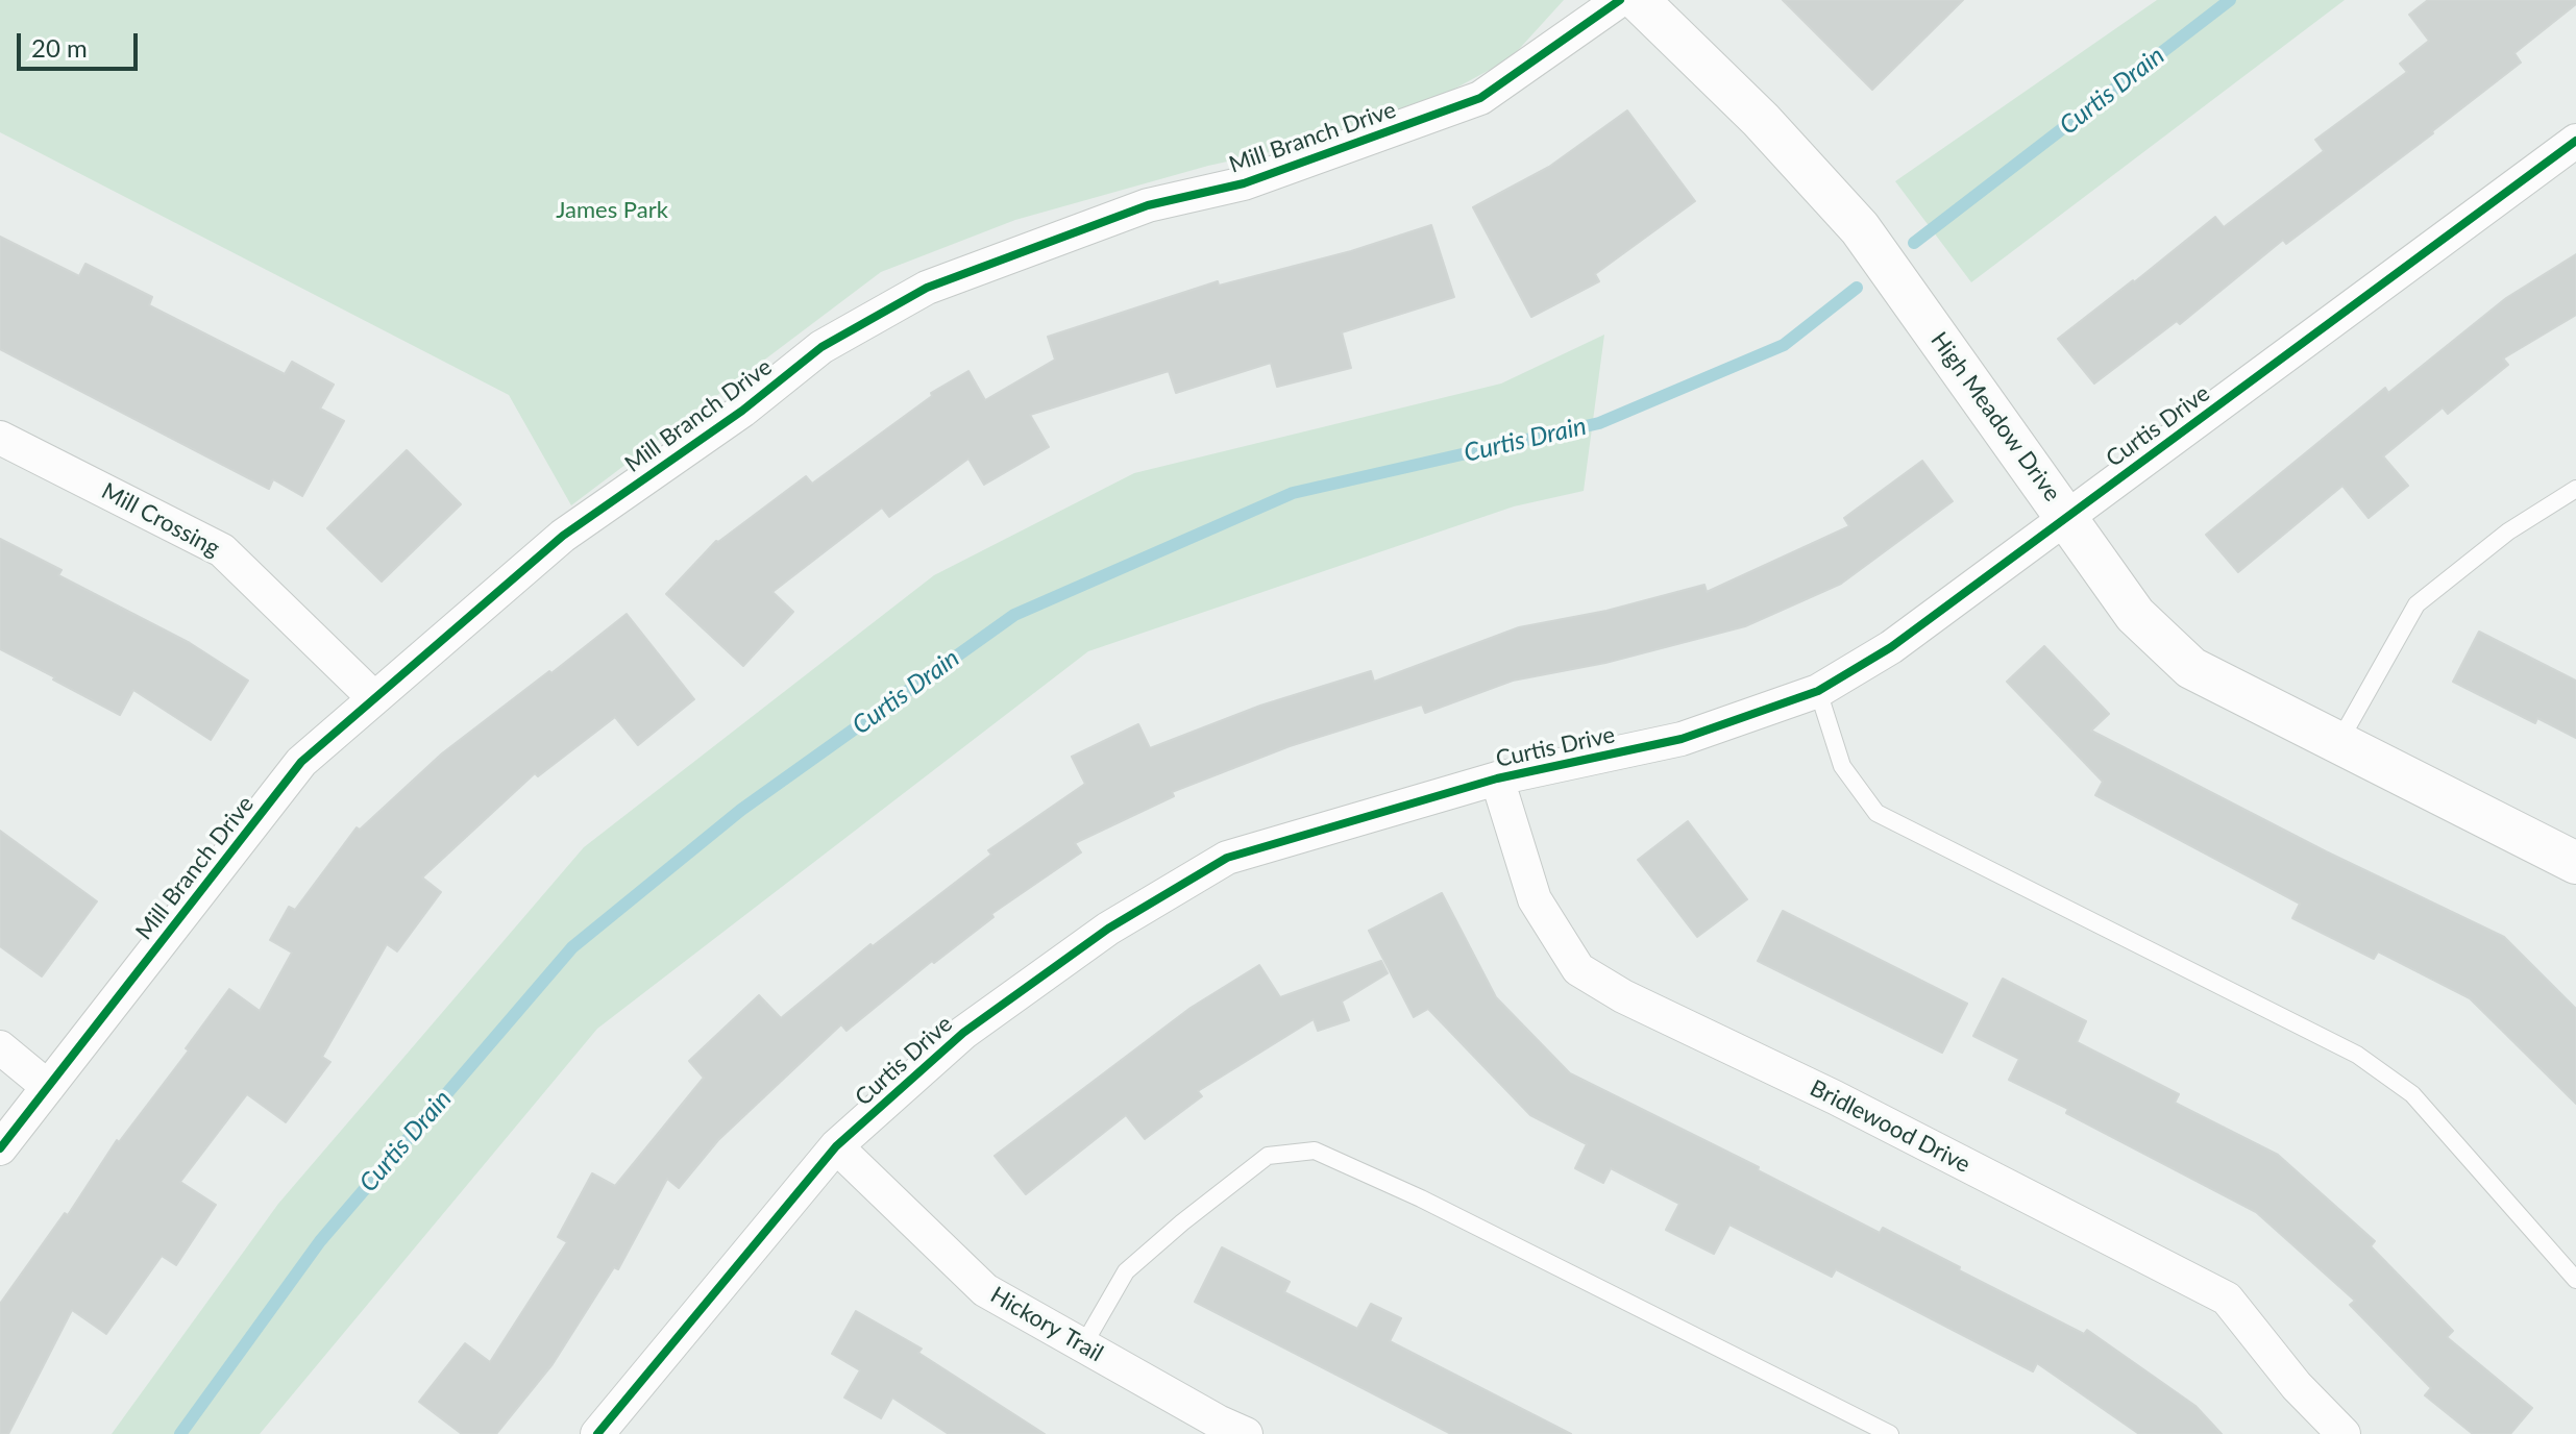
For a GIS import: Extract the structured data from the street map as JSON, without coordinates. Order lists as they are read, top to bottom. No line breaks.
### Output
{"streets":{"street":["Mill Branch Drive","High Meadow Drive","Curtis Drive","Mill Crossing","Bridlewood Drive","Hickory Trail"]},"crossings":[["Mill Branch Drive","Mill Crossing"],["High Meadow Drive","Curtis Drive"],["Curtis Drive","Bridlewood Drive"],["Curtis Drive","Hickory Trail"]],"water":["Curtis Drain"],"parks":["James Park"],"scale_bar":"20 m"}
